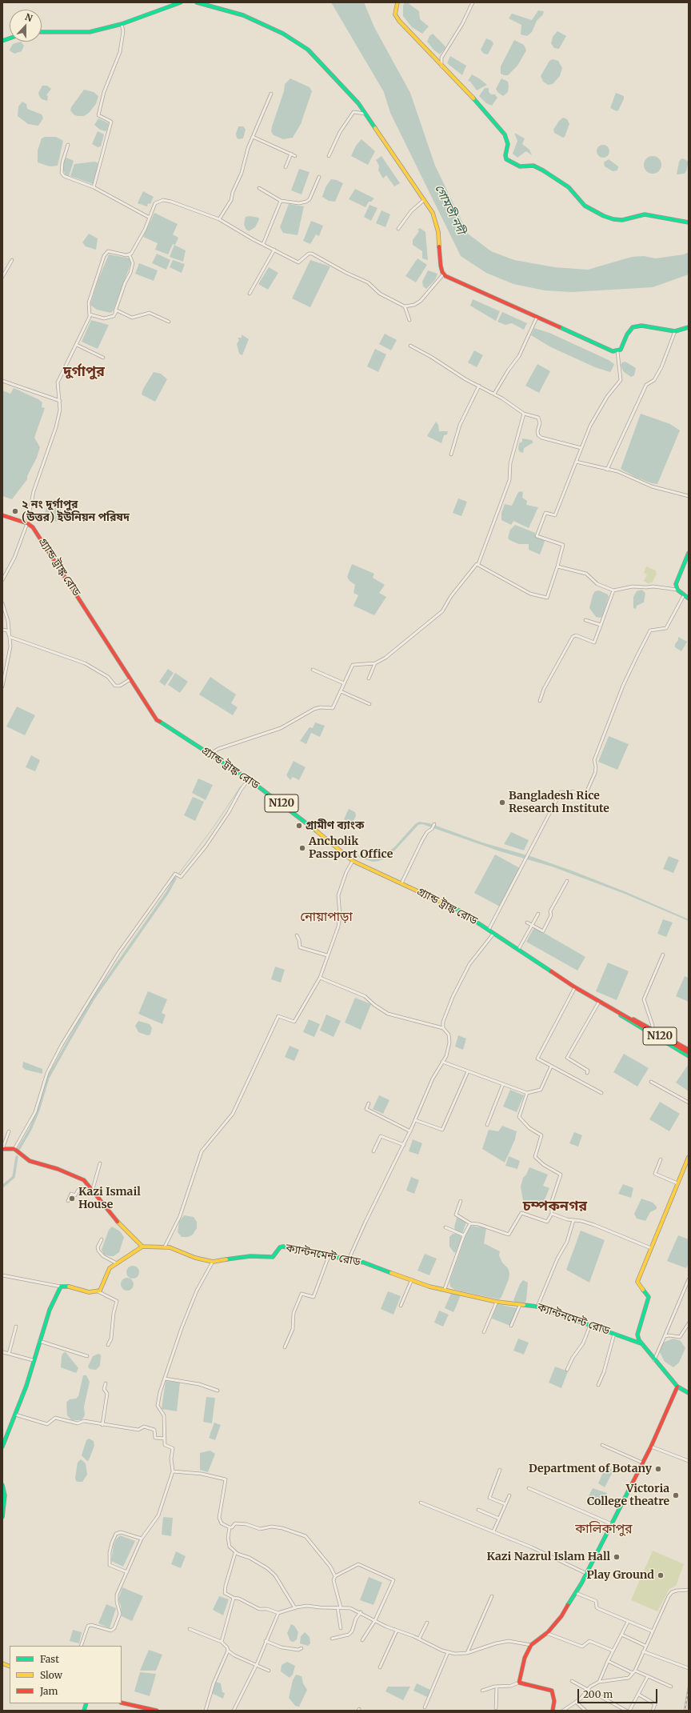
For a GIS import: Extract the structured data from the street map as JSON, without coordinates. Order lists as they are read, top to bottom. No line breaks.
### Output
{"streets":{"main road":["গ্র্যান্ড ট্রাঙ্ক রোড","N120","ক্যান্টনমেন্ট রোড"]},"districts":["দুর্গাপুর","নোয়াপাড়া","চম্পকনগর","কালিকাপুর"],"water":["গোমতী নদী"],"places":["২ নং দূর্গাপুর (উত্তর) ইউনিয়ন পরিষদ","Bangladesh Rice Research Institute","গ্রামীণ ব্যাংক","Ancholik Passport Office","Kazi Ismail House","Department of Botany","Victoria College theatre","Kazi Nazrul Islam Hall","Play Ground"],"legend":["Fast","Slow","Jam"],"scale_bar":"200 m","north":"top"}
